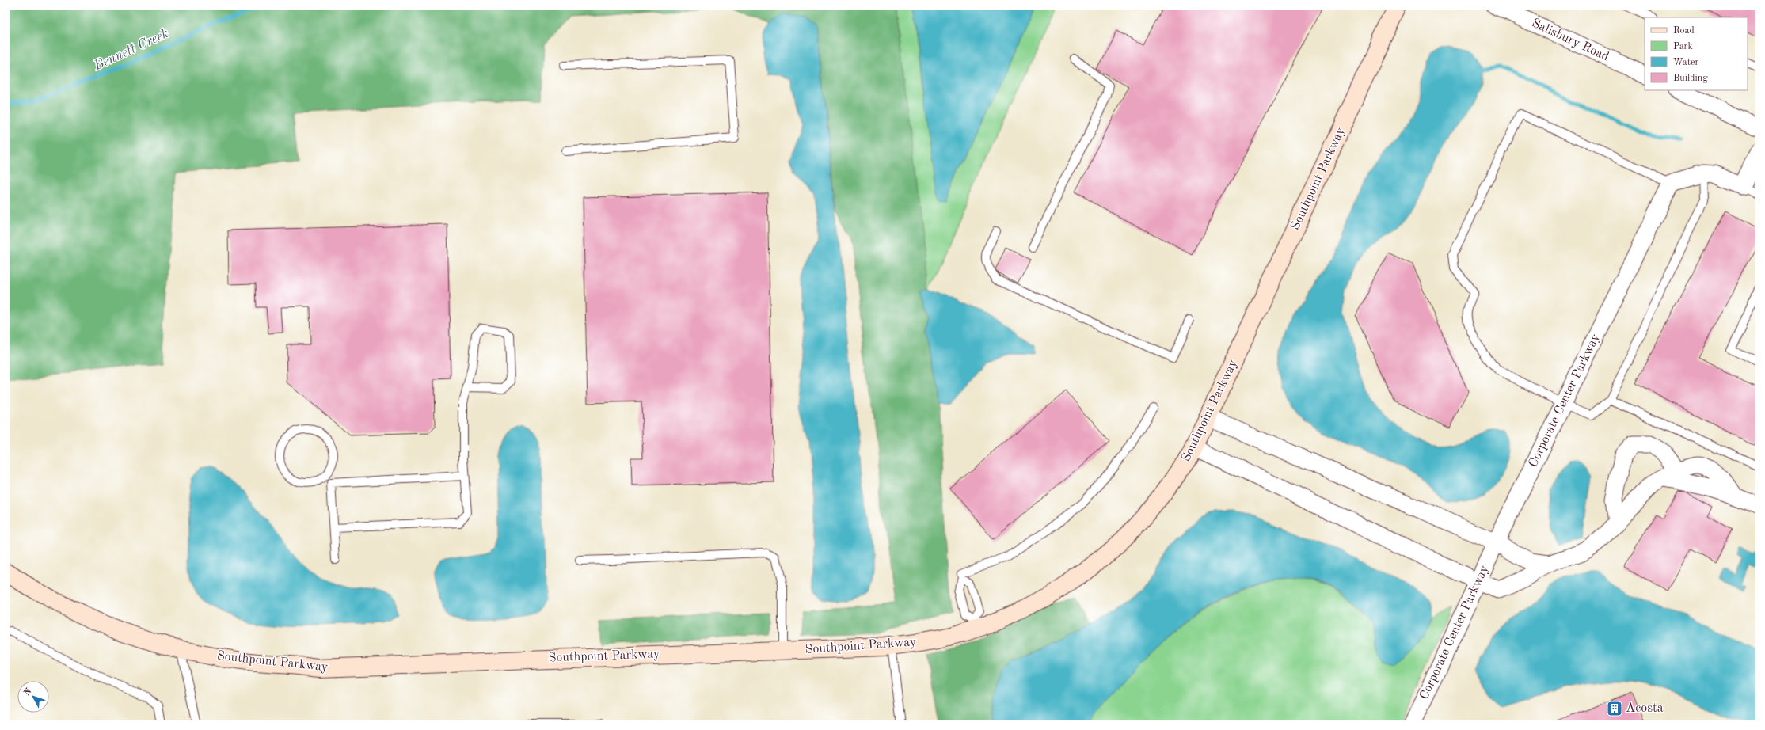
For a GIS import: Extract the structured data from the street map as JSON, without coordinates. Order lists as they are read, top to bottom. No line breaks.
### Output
{"streets":{"main road":["Southpoint Parkway"],"street":["Salisbury Road","Corporate Center Parkway"]},"water":["Bennett Creek"],"places":{"building":["Acosta"]},"legend":["Road","Park","Water","Building"],"north":"top left"}
